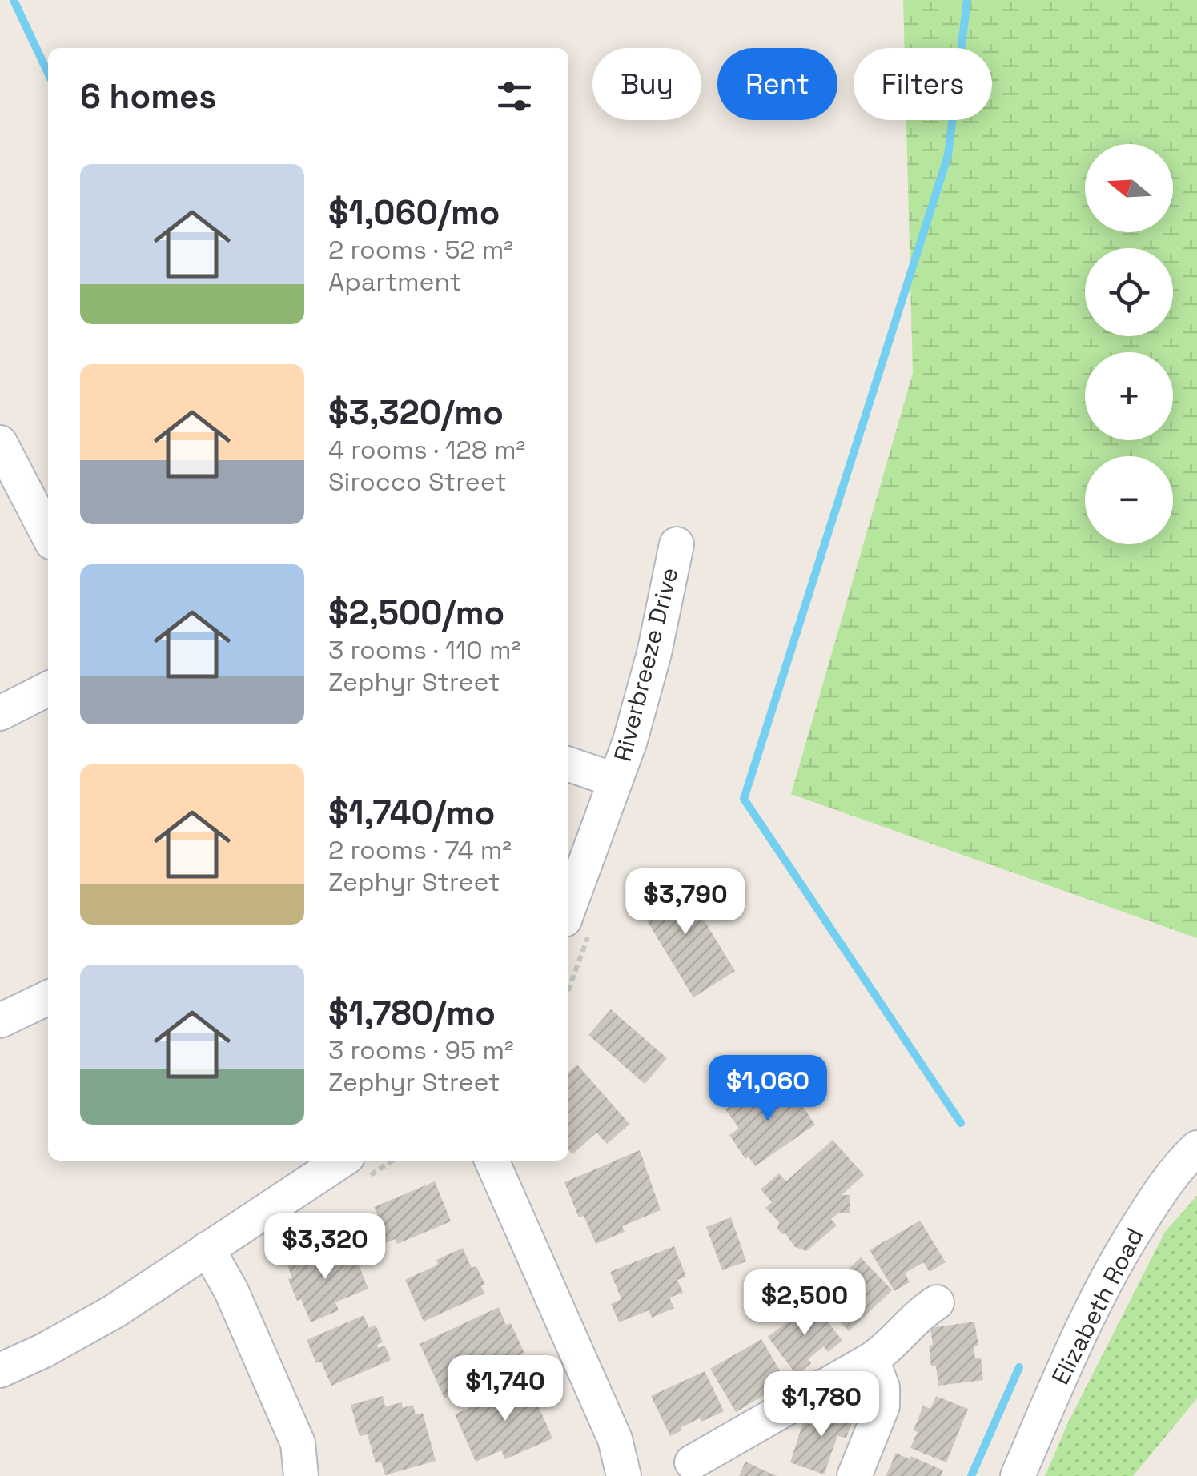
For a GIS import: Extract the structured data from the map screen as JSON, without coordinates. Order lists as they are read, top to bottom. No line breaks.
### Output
{"streets":{"street":["Riverbreeze Drive","Elizabeth Road"]},"north":"left","page":{"chip":["Buy","Rent","Filters"],"heading":"6 homes","map_buttons":["+","−"],"list":[{"name":"$1,060/mo","note":"2 rooms · 52 m² · Apartment"},{"name":"$3,320/mo","note":"4 rooms · 128 m² · Sirocco Street"},{"name":"$2,500/mo","note":"3 rooms · 110 m² · Zephyr Street"},{"name":"$1,740/mo","note":"2 rooms · 74 m² · Zephyr Street"},{"name":"$1,780/mo","note":"3 rooms · 95 m² · Zephyr Street"}],"price":["$3,790","$1,060","$3,320","$2,500","$1,740","$1,780"]}}
